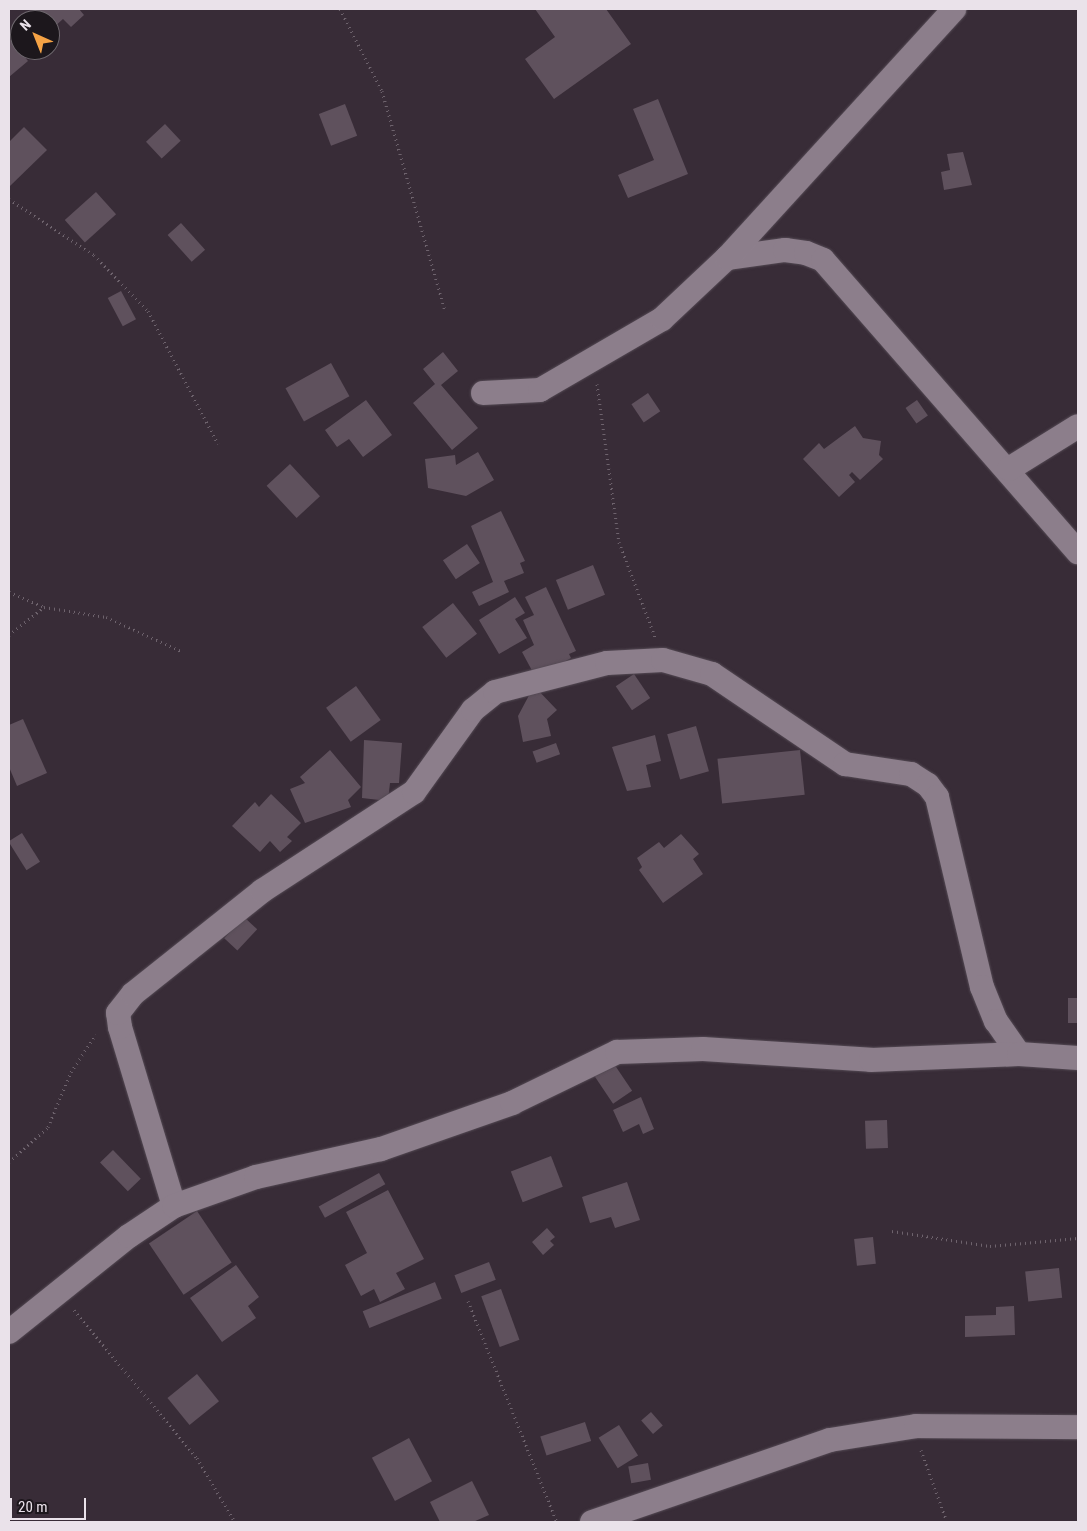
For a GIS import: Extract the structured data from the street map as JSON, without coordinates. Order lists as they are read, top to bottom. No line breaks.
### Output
{"scale_bar":"20 m","north":"top left"}
